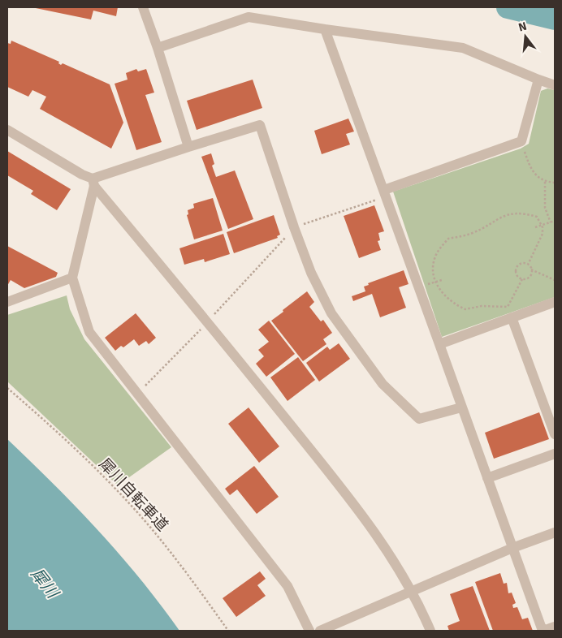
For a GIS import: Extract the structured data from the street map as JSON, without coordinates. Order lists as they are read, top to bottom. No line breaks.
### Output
{"streets":{"path":["犀川自転車道"]},"water":["犀川"],"north":"top"}
